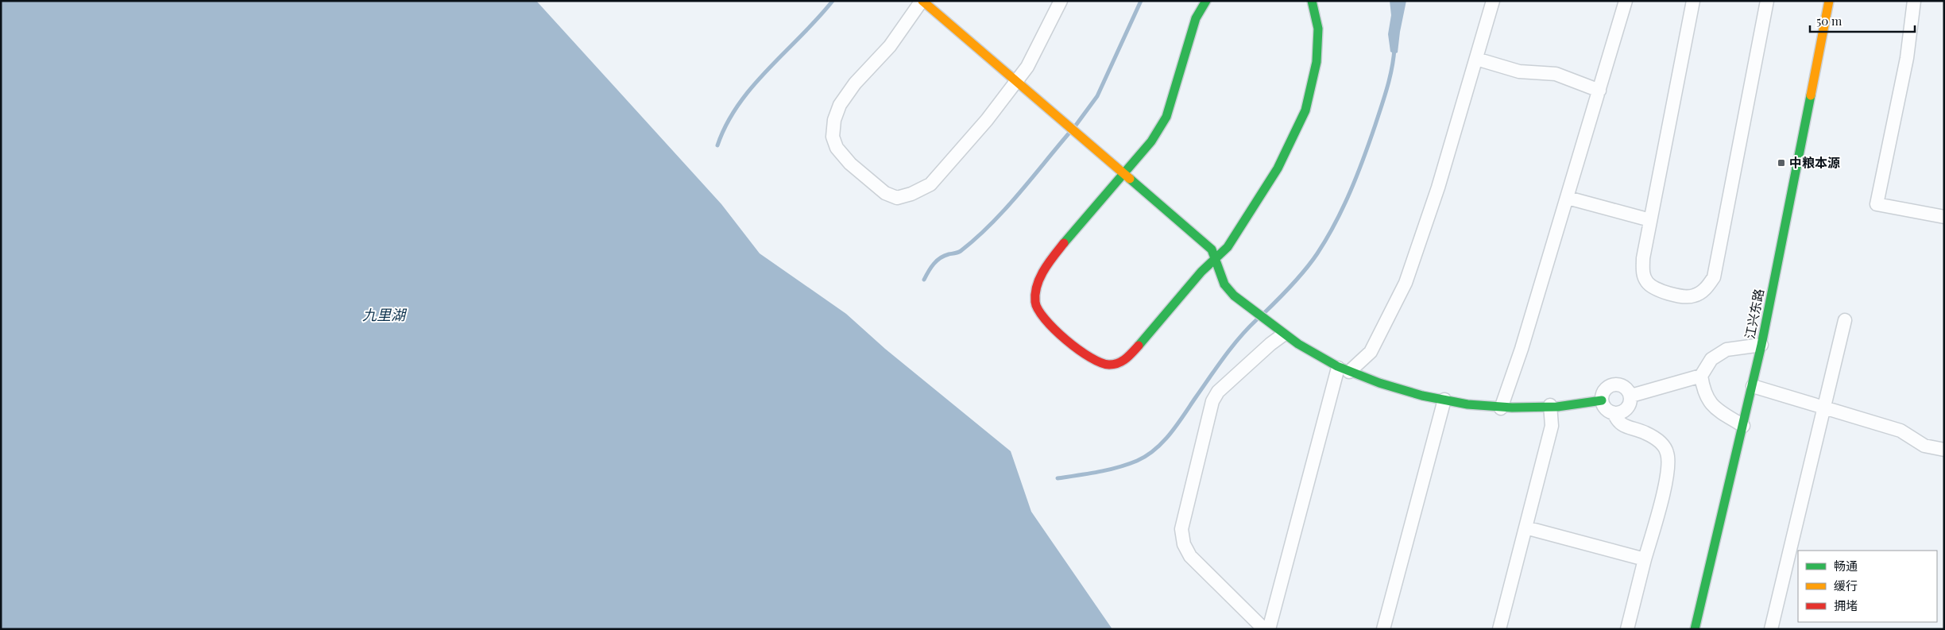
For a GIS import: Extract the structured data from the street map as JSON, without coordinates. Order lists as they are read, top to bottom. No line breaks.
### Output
{"streets":{"street":["江兴东路"]},"water":["九里湖"],"places":{"transit":["中粮本源"]},"legend":["畅通","缓行","拥堵"],"scale_bar":"50 m"}
